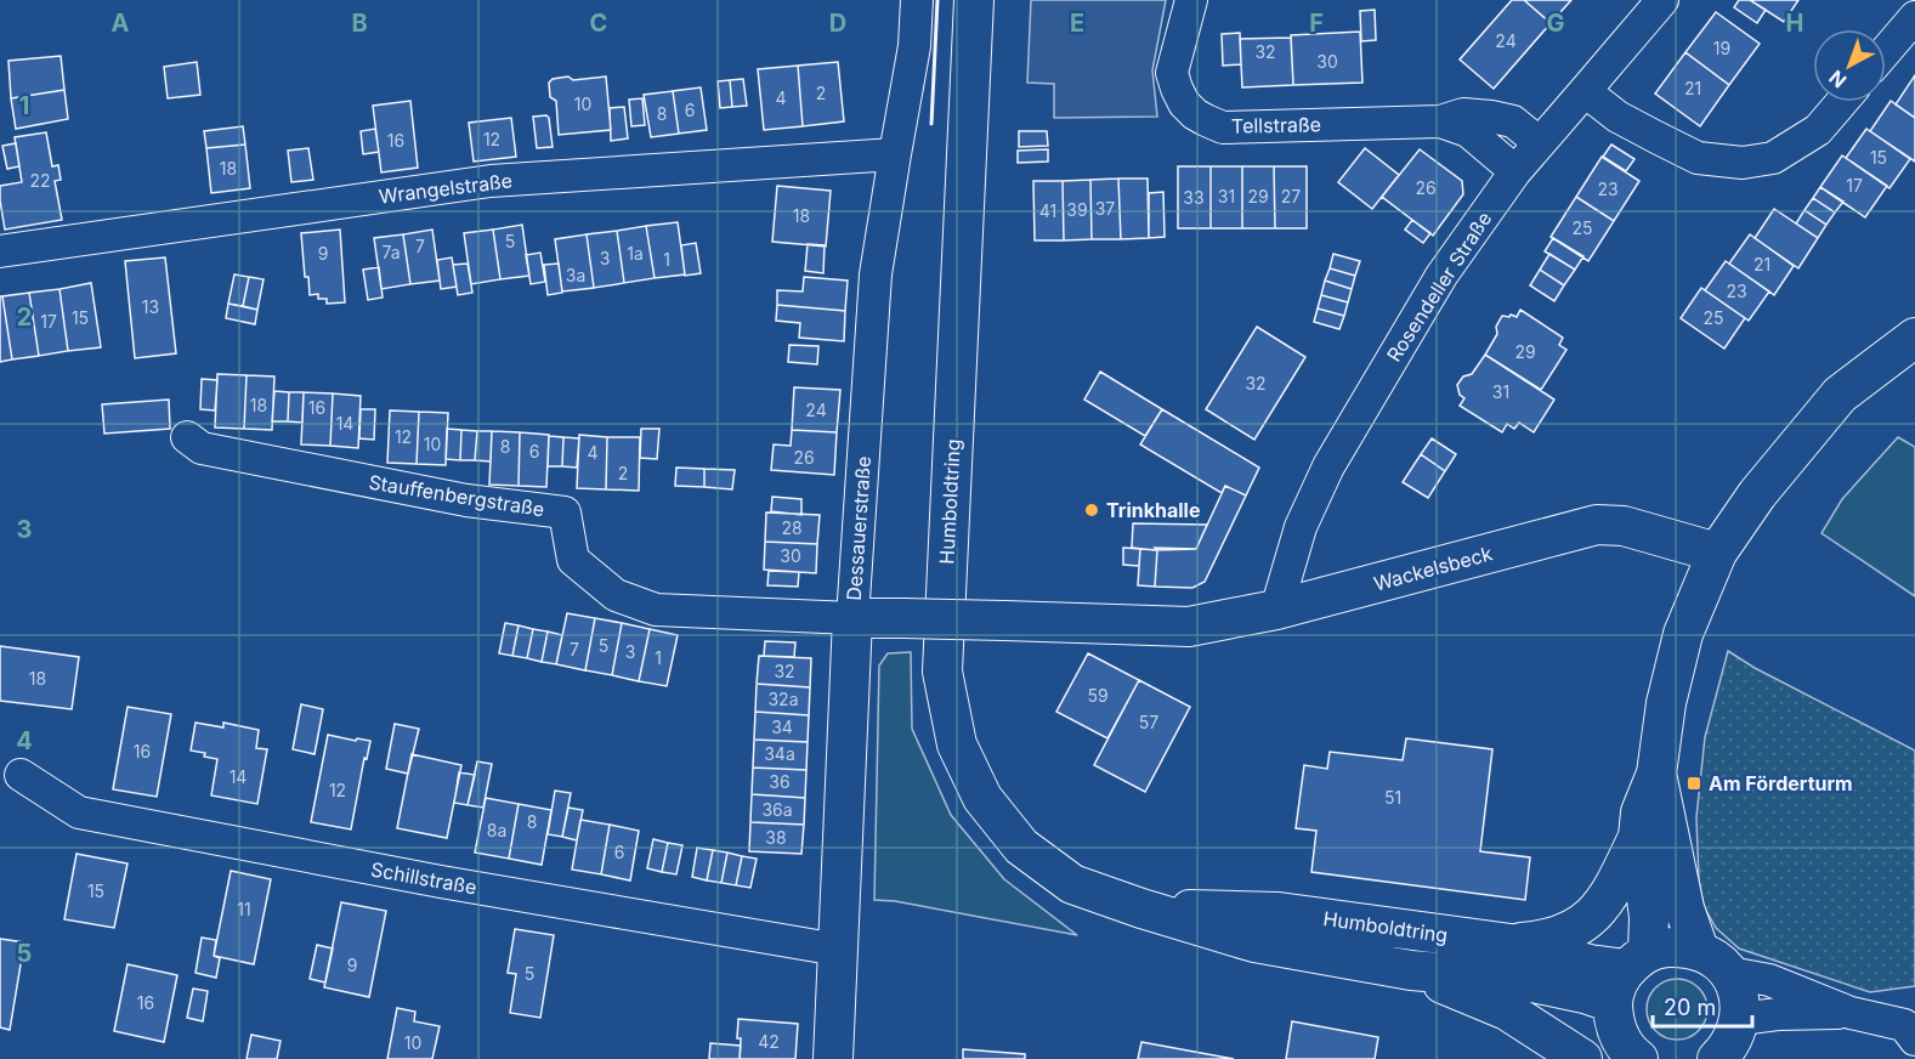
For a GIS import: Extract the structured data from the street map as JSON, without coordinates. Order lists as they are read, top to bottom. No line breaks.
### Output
{"streets":{"street":["Tellstraße","Wrangelstraße","Rosendeller Straße","Stauffenbergstraße","Humboldtring","Dessauerstraße","Wackelsbeck","Schillstraße"]},"crossings":[["Tellstraße","Rosendeller Straße"],["Wrangelstraße","Dessauerstraße"],["Rosendeller Straße","Wackelsbeck"],["Stauffenbergstraße","Dessauerstraße"],["Stauffenbergstraße","Wackelsbeck"],["Dessauerstraße","Wackelsbeck"],["Dessauerstraße","Schillstraße"]],"places":{"other":["Trinkhalle"],"transit":["Am Förderturm"]},"house_numbers":["24","19","32","30","21","2","4","10","6","8","12","16","15","18","22","17","26","23","31","29","27","33","37","39","41","18","25","5","7","7a","9","1a","3","1","21","3a","23","13","15","25","17","29","32","31","18","16","24","14","12","10","8","6","4","26","2","28","30","5","7","3","1","32","18","59","32a","57","34","16","34a","14","36","12","51","36a","8","8a","38","6","15","11","9","5","16","42","10"],"scale_bar":"20 m","north":"bottom left","grid":{"columns":["A","B","C","D","E","F","G","H"],"rows":["1","2","3","4","5"]}}
